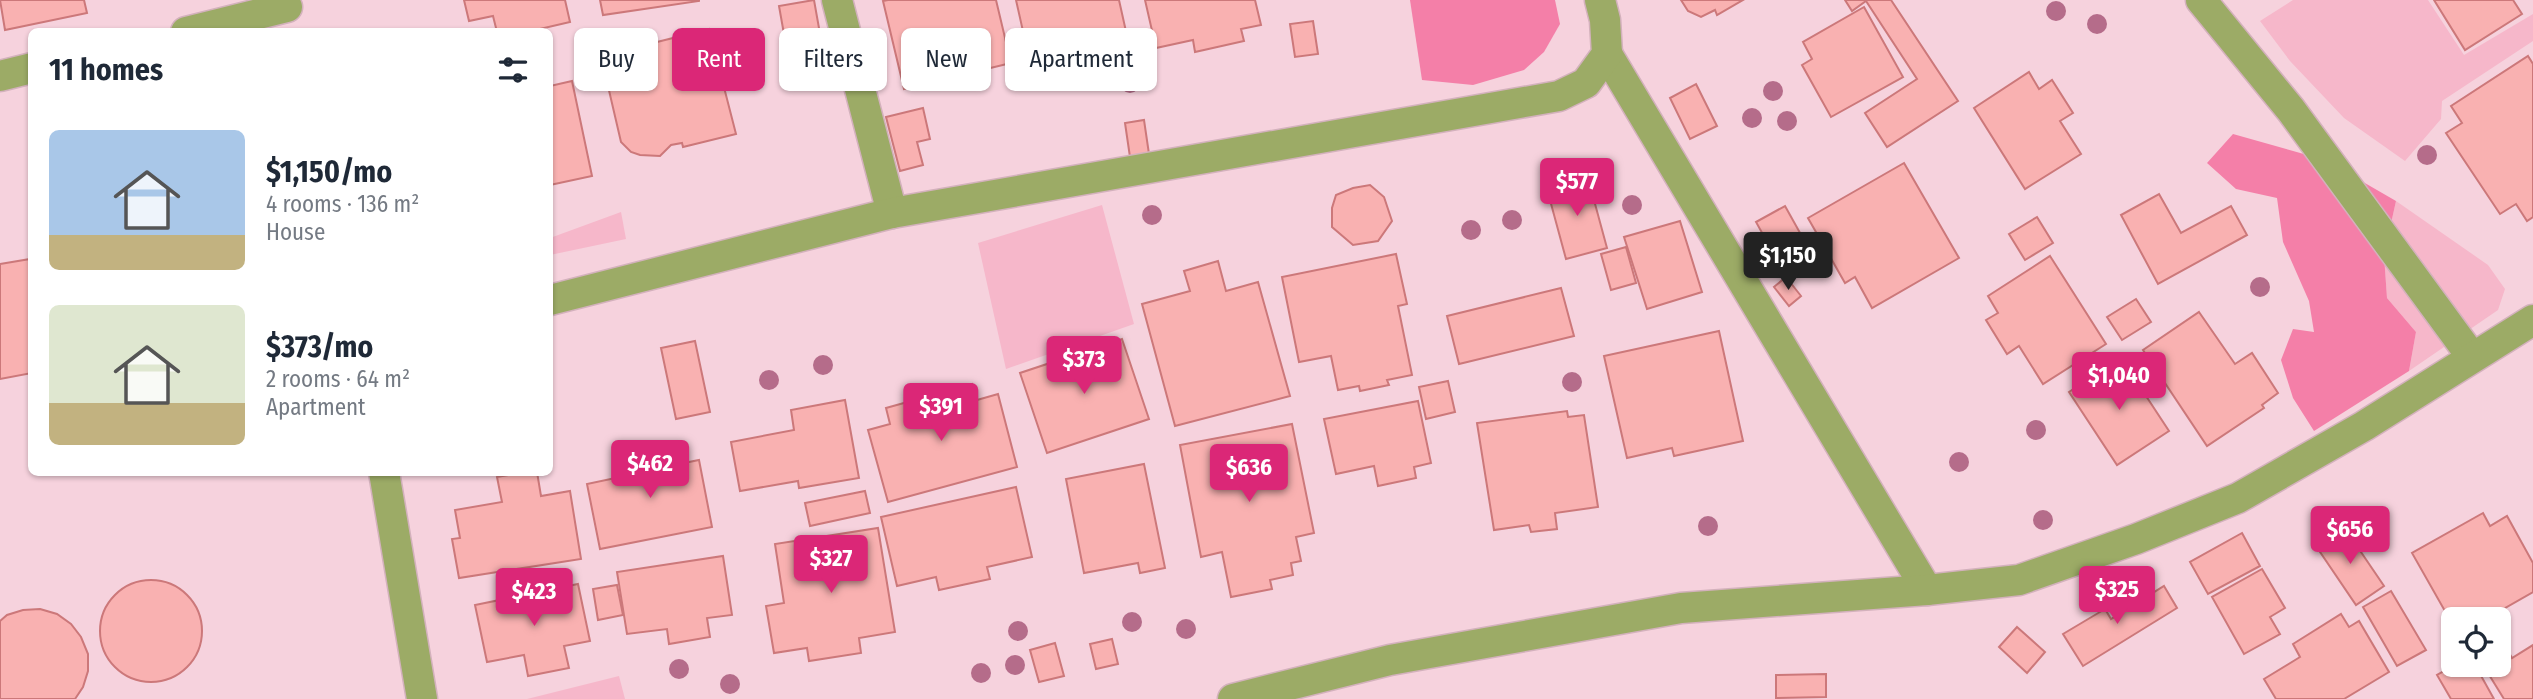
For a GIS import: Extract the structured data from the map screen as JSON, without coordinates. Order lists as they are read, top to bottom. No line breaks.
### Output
{"page":{"chip":["Buy","Rent","Filters","New","Apartment"],"heading":"11 homes","list":[{"name":"$1,150/mo","note":"4 rooms · 136 m² · House"},{"name":"$373/mo","note":"2 rooms · 64 m² · Apartment"}],"price":["$577","$1,150","$373","$1,040","$391","$462","$636","$656","$327","$325","$423"]}}
